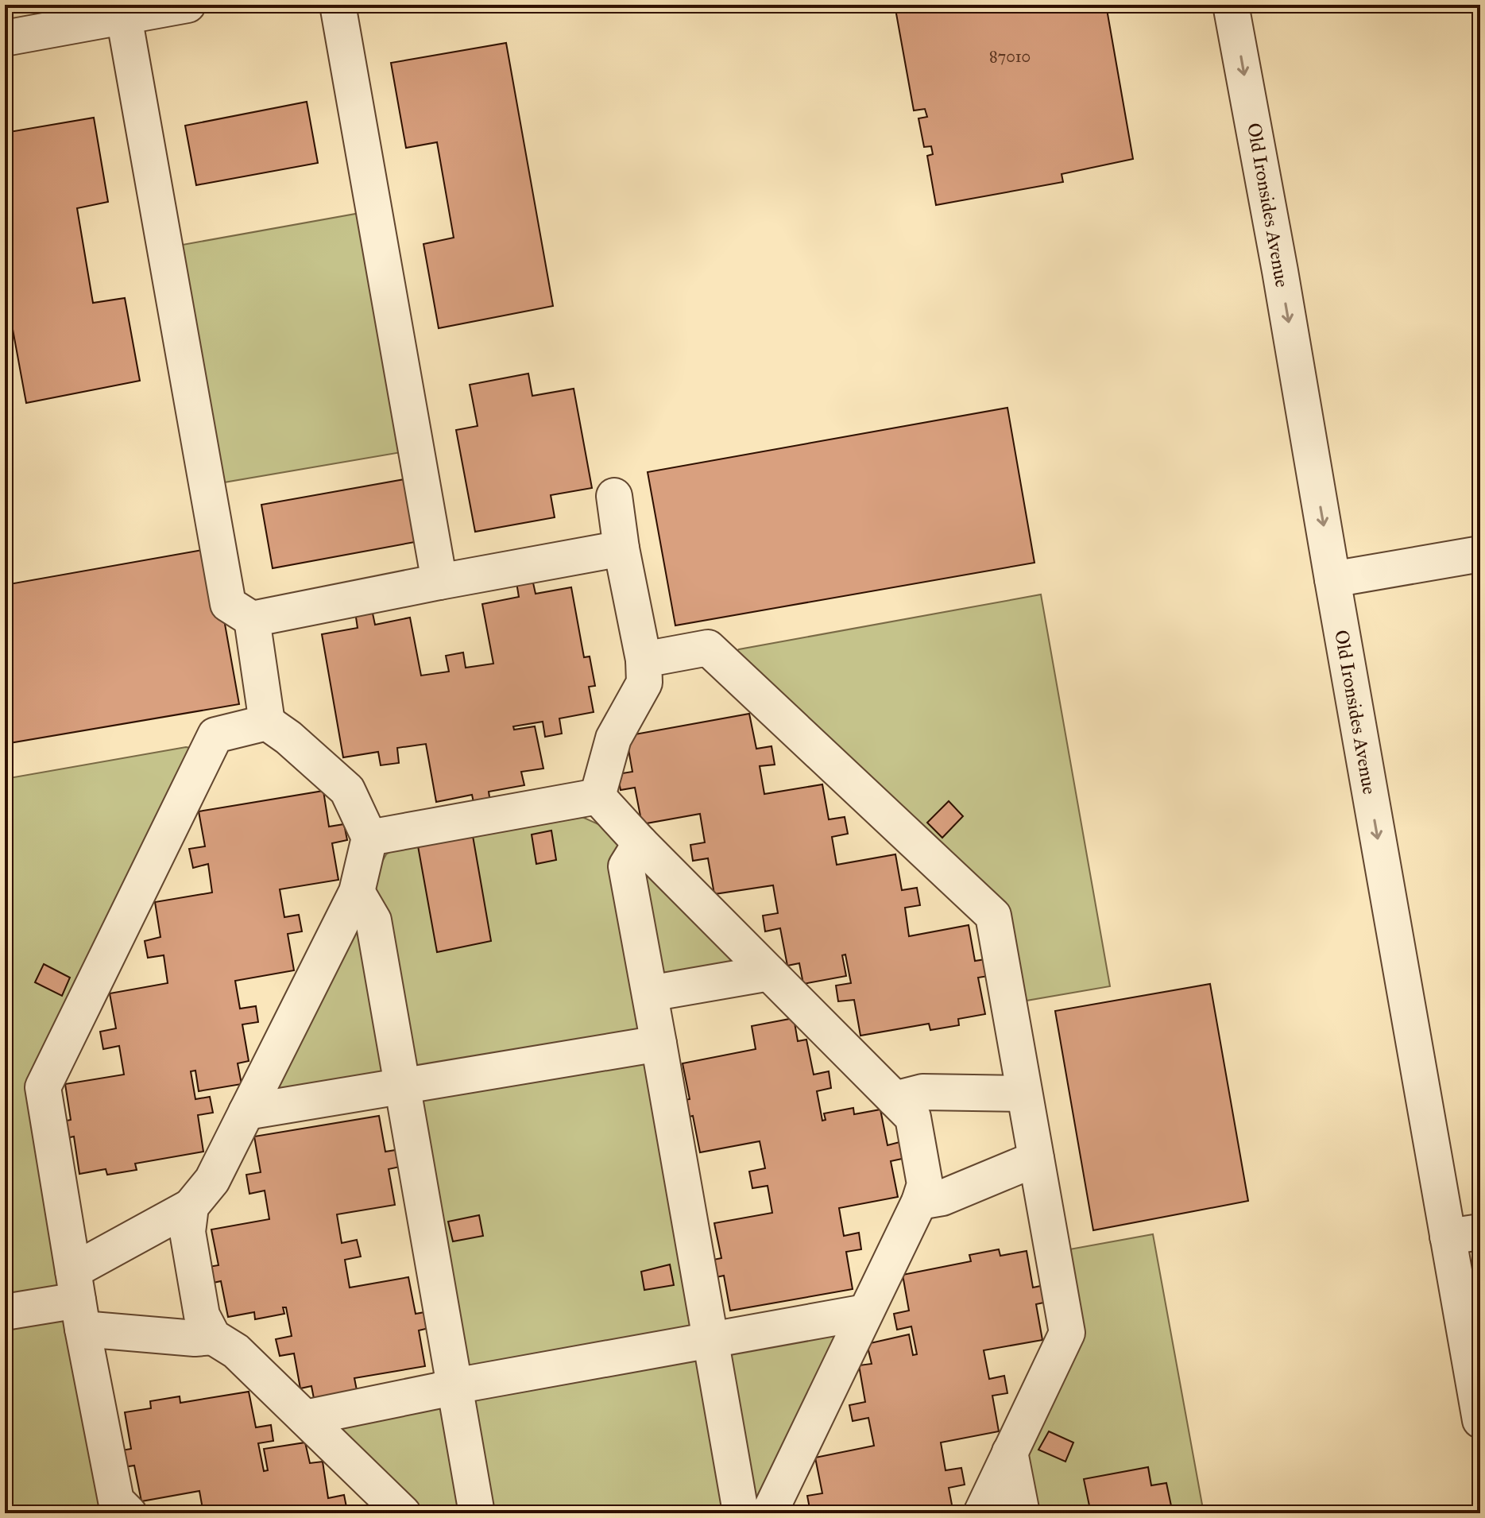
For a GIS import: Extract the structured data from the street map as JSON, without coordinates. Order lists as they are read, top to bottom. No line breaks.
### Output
{"streets":{"street":["Old Ironsides Avenue"]},"one_way":["Old Ironsides Avenue"],"house_numbers":["87010"]}
